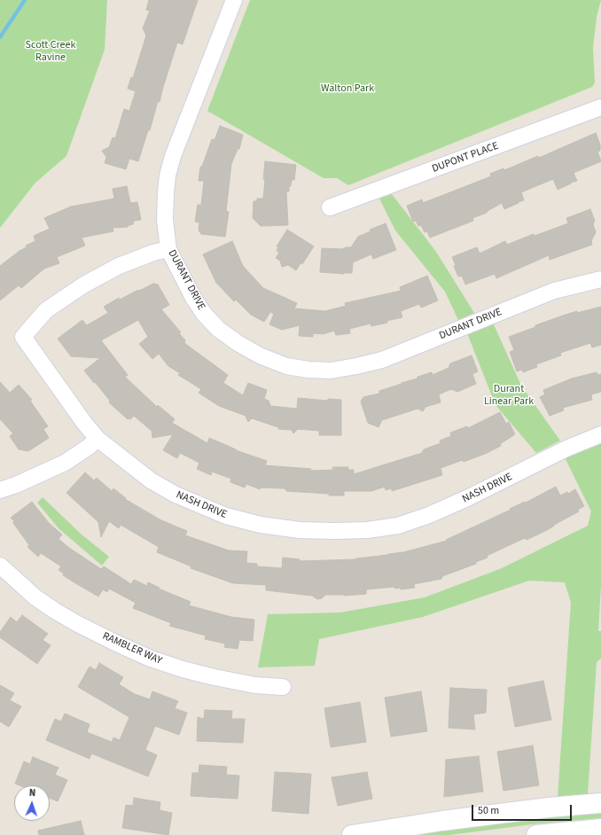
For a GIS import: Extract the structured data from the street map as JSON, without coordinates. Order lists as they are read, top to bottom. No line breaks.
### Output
{"streets":{"street":["DUPONT PLACE","DURANT DRIVE","NASH DRIVE","RAMBLER WAY"]},"crossings":[["DURANT DRIVE","NASH DRIVE"]],"parks":["Scott Creek Ravine","Walton Park","Durant Linear Park"],"scale_bar":"50 m","north":"top"}
